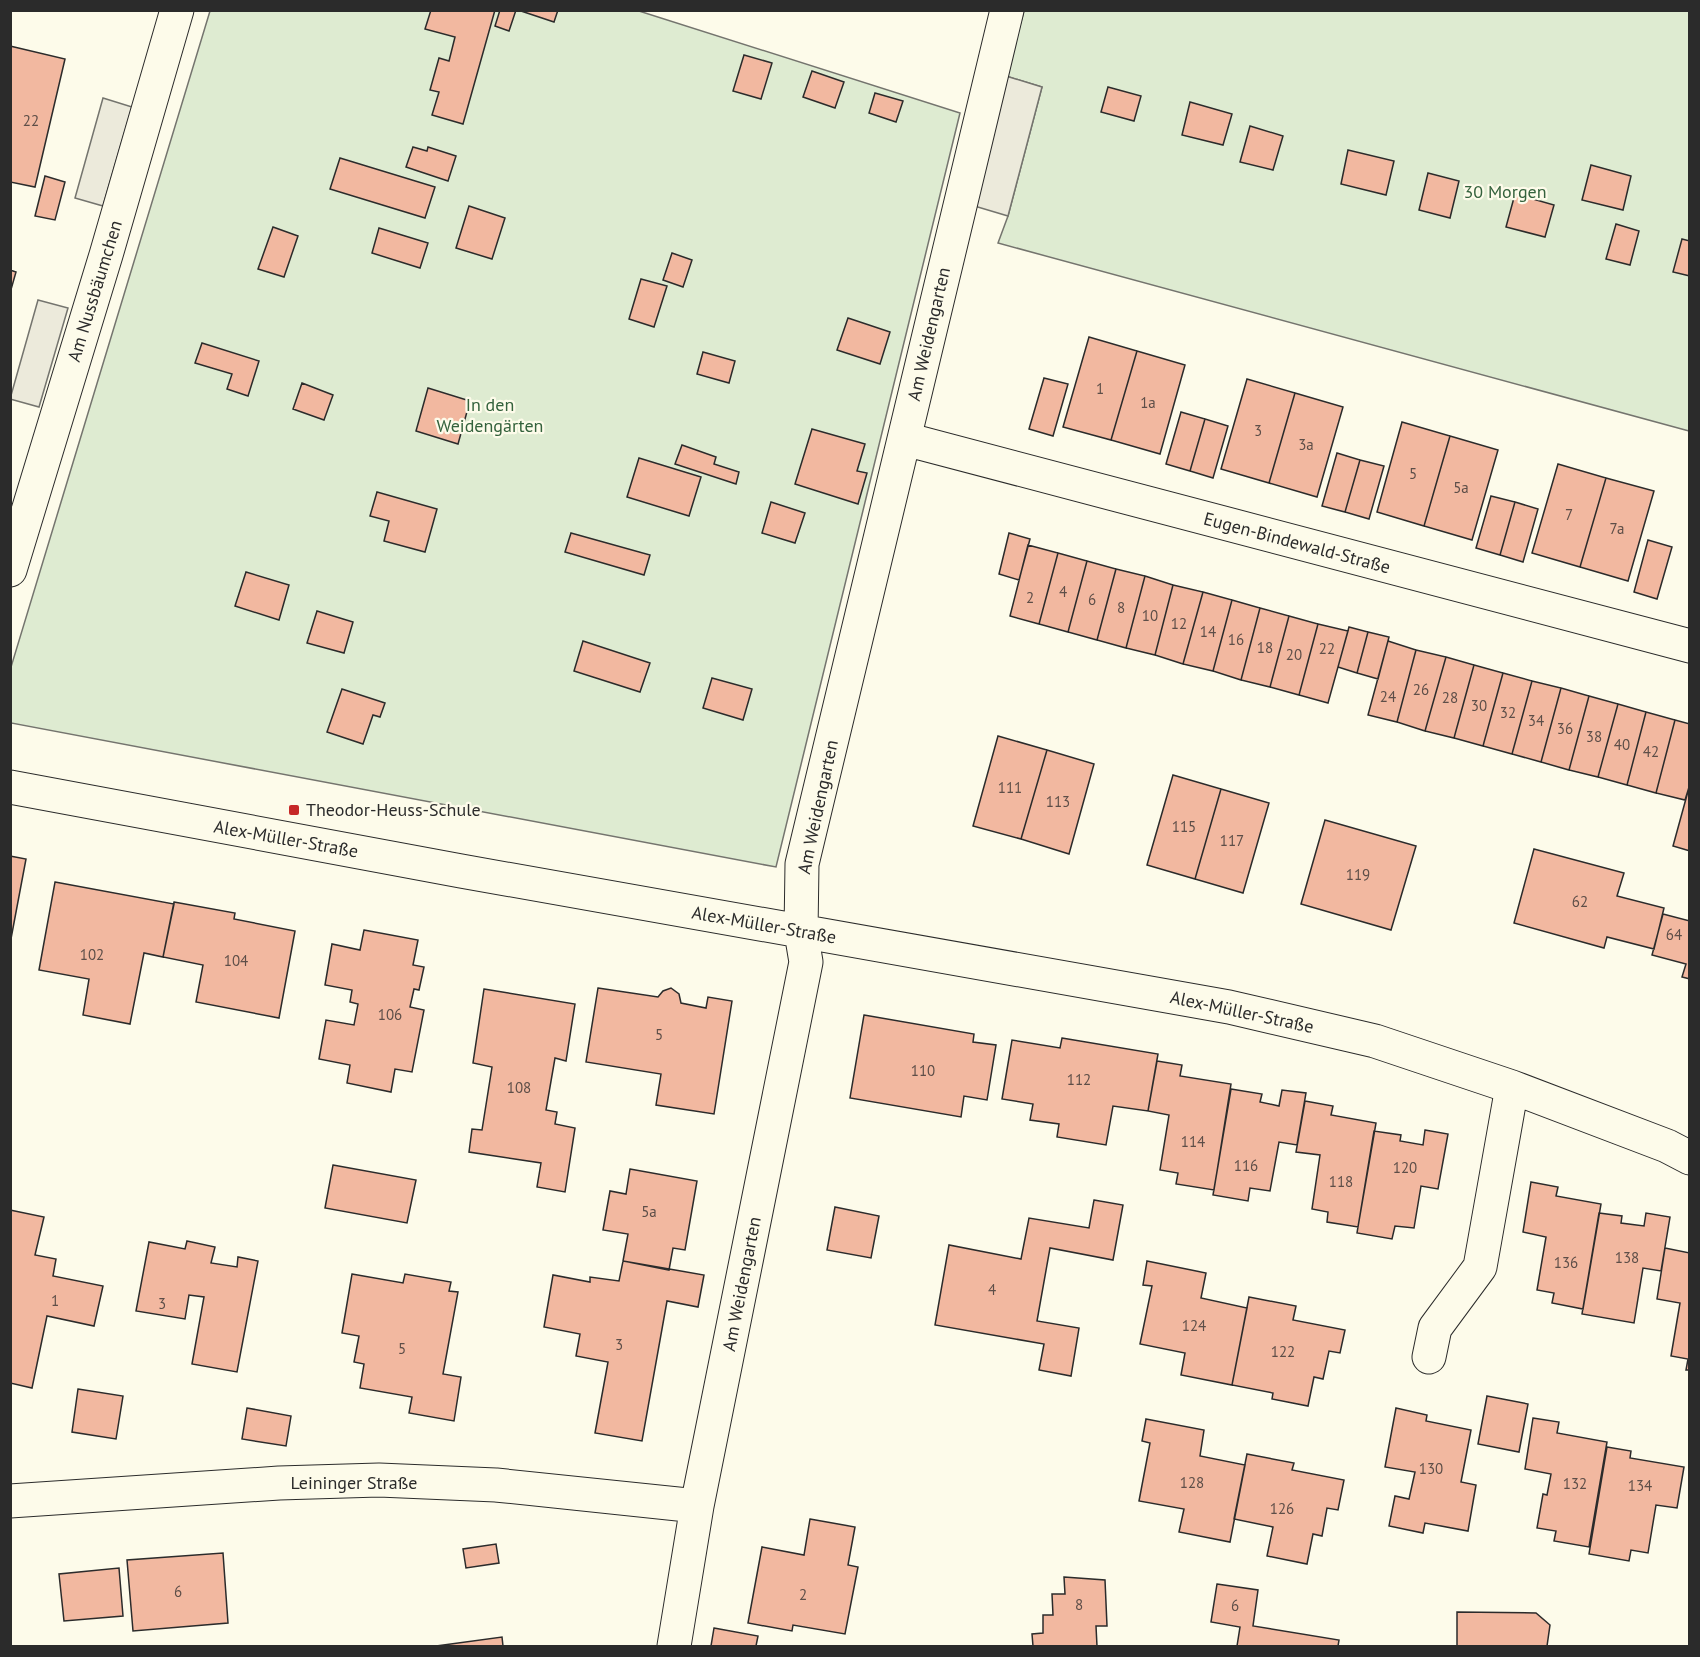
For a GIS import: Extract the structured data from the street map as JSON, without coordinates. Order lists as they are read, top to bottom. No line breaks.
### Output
{"streets":{"street":["Am Nussbäumchen","Am Weidengarten","Eugen-Bindewald-Straße","Alex-Müller-Straße","Leininger Straße"]},"crossings":[["Am Weidengarten","Eugen-Bindewald-Straße"],["Am Weidengarten","Alex-Müller-Straße"],["Am Weidengarten","Leininger Straße"]],"parks":["30 Morgen","In den Weidengärten"],"places":{"transit":["Theodor-Heuss-Schule"]},"house_numbers":["22","1","1a","3","3a","5","5a","7","7a","4","2","6","8","10","12","14","16","18","22","20","26","24","28","30","32","34","36","38","40","42","111","113","115","117","119","62","64","102","104","106","5","110","112","108","114","116","120","118","5a","138","136","4","1","3","124","3","5","122","130","128","132","134","126","6","2","8","6"]}
